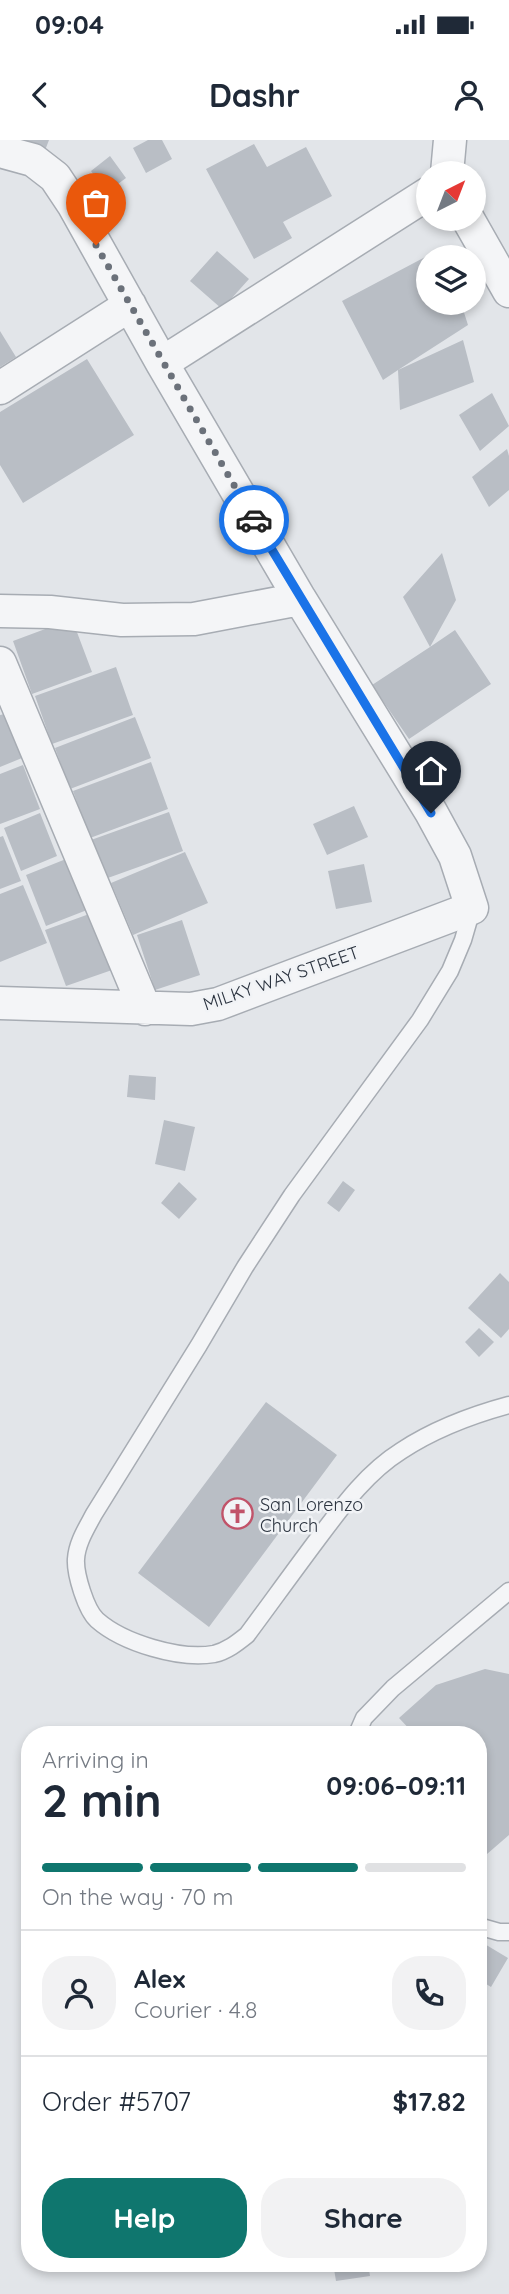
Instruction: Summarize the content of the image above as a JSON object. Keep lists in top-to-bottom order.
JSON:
{
  "streets": {
    "street": ["MILKY WAY STREET"]
  },
  "places": {
    "church": ["San Lorenzo Church"]
  },
  "north": "top right",
  "page": {
    "status": "09:04",
    "header": "Dashr",
    "heading": ["2 min", "Arriving in", "09:06–09:11"],
    "panel": [
      "Alex",
      "Courier · 4.8",
      "Order #5707",
      "$17.82"
    ],
    "bar": "On the way · 70 m",
    "buttons": ["Help", "Share"]
  }
}
